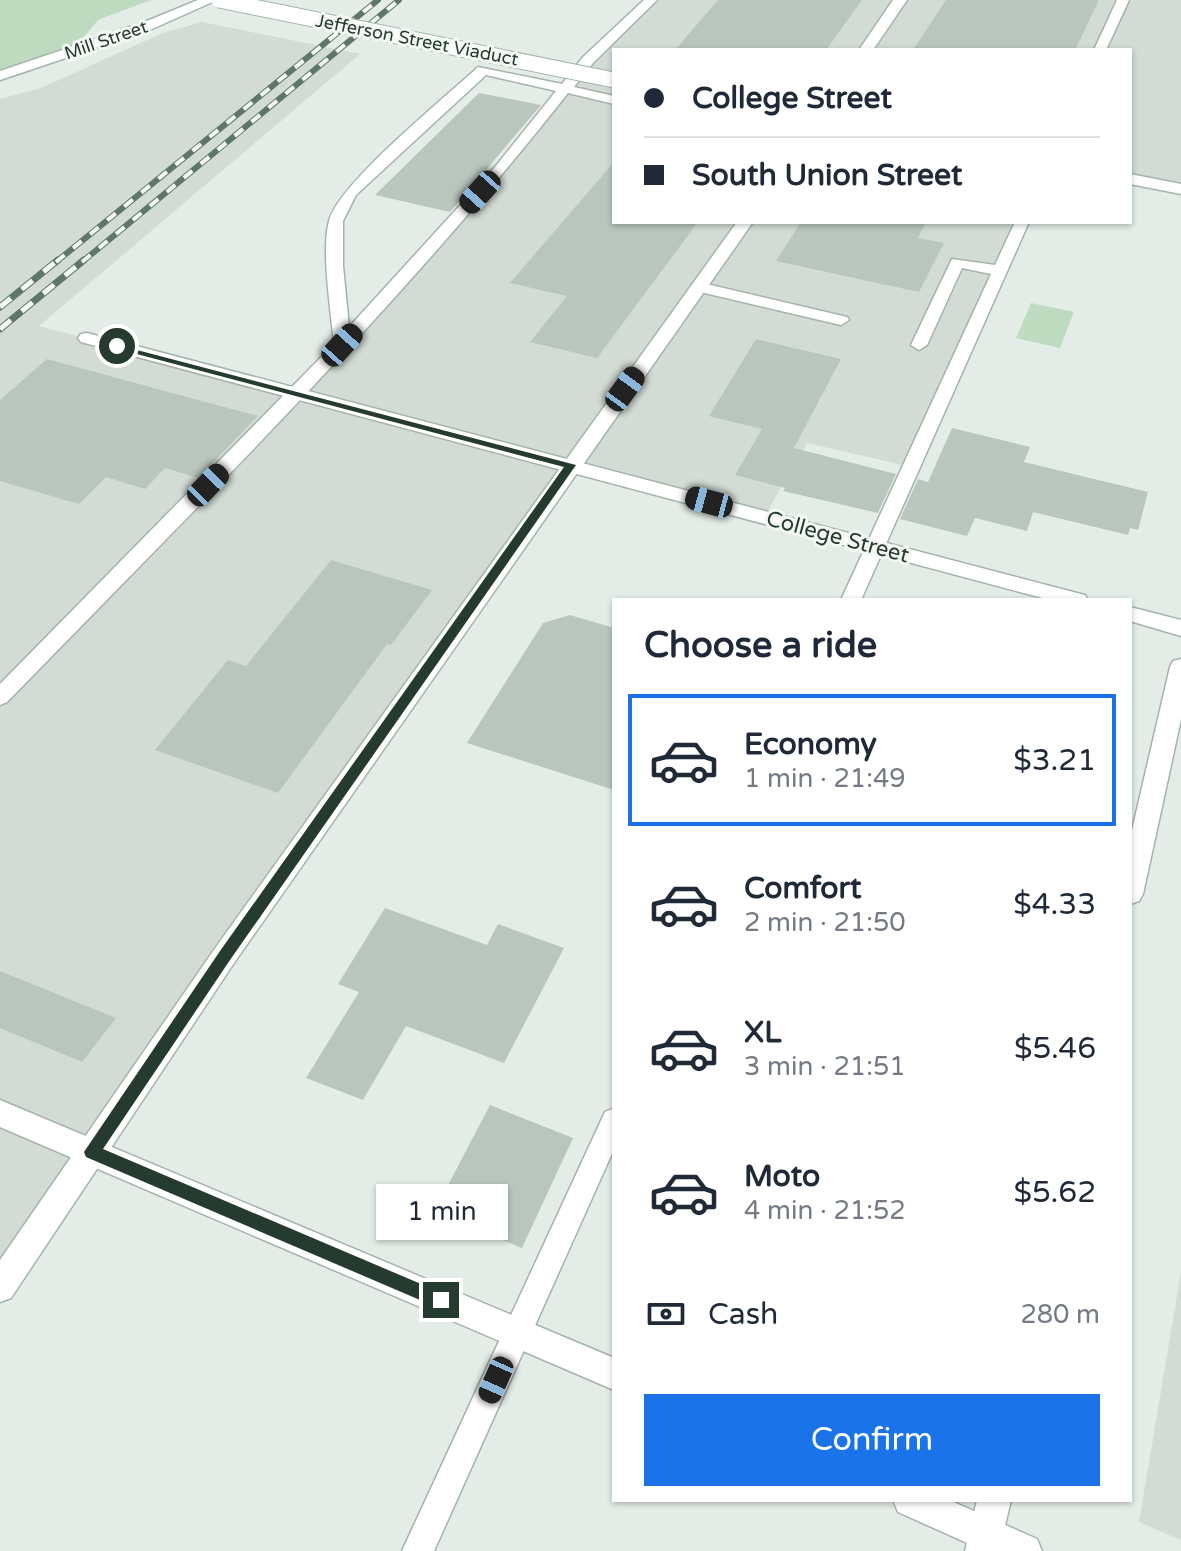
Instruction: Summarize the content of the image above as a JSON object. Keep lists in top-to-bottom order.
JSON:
{
  "streets": {
    "main road": ["Mill Street", "Jefferson Street Viaduct", "College Street"]
  },
  "page": {
    "banner": ["College Street", "South Union Street"],
    "heading": "Choose a ride",
    "list": [
      {
        "name": "Economy",
        "note": "1 min · 21:49",
        "value": "$3.21"
      },
      {
        "name": "Comfort",
        "note": "2 min · 21:50",
        "value": "$4.33"
      },
      {
        "name": "XL",
        "note": "3 min · 21:51",
        "value": "$5.46"
      },
      {
        "name": "Moto",
        "note": "4 min · 21:52",
        "value": "$5.62"
      }
    ],
    "bubble": "1 min",
    "pay": ["Cash", "280 m"],
    "buttons": "Confirm"
  }
}
